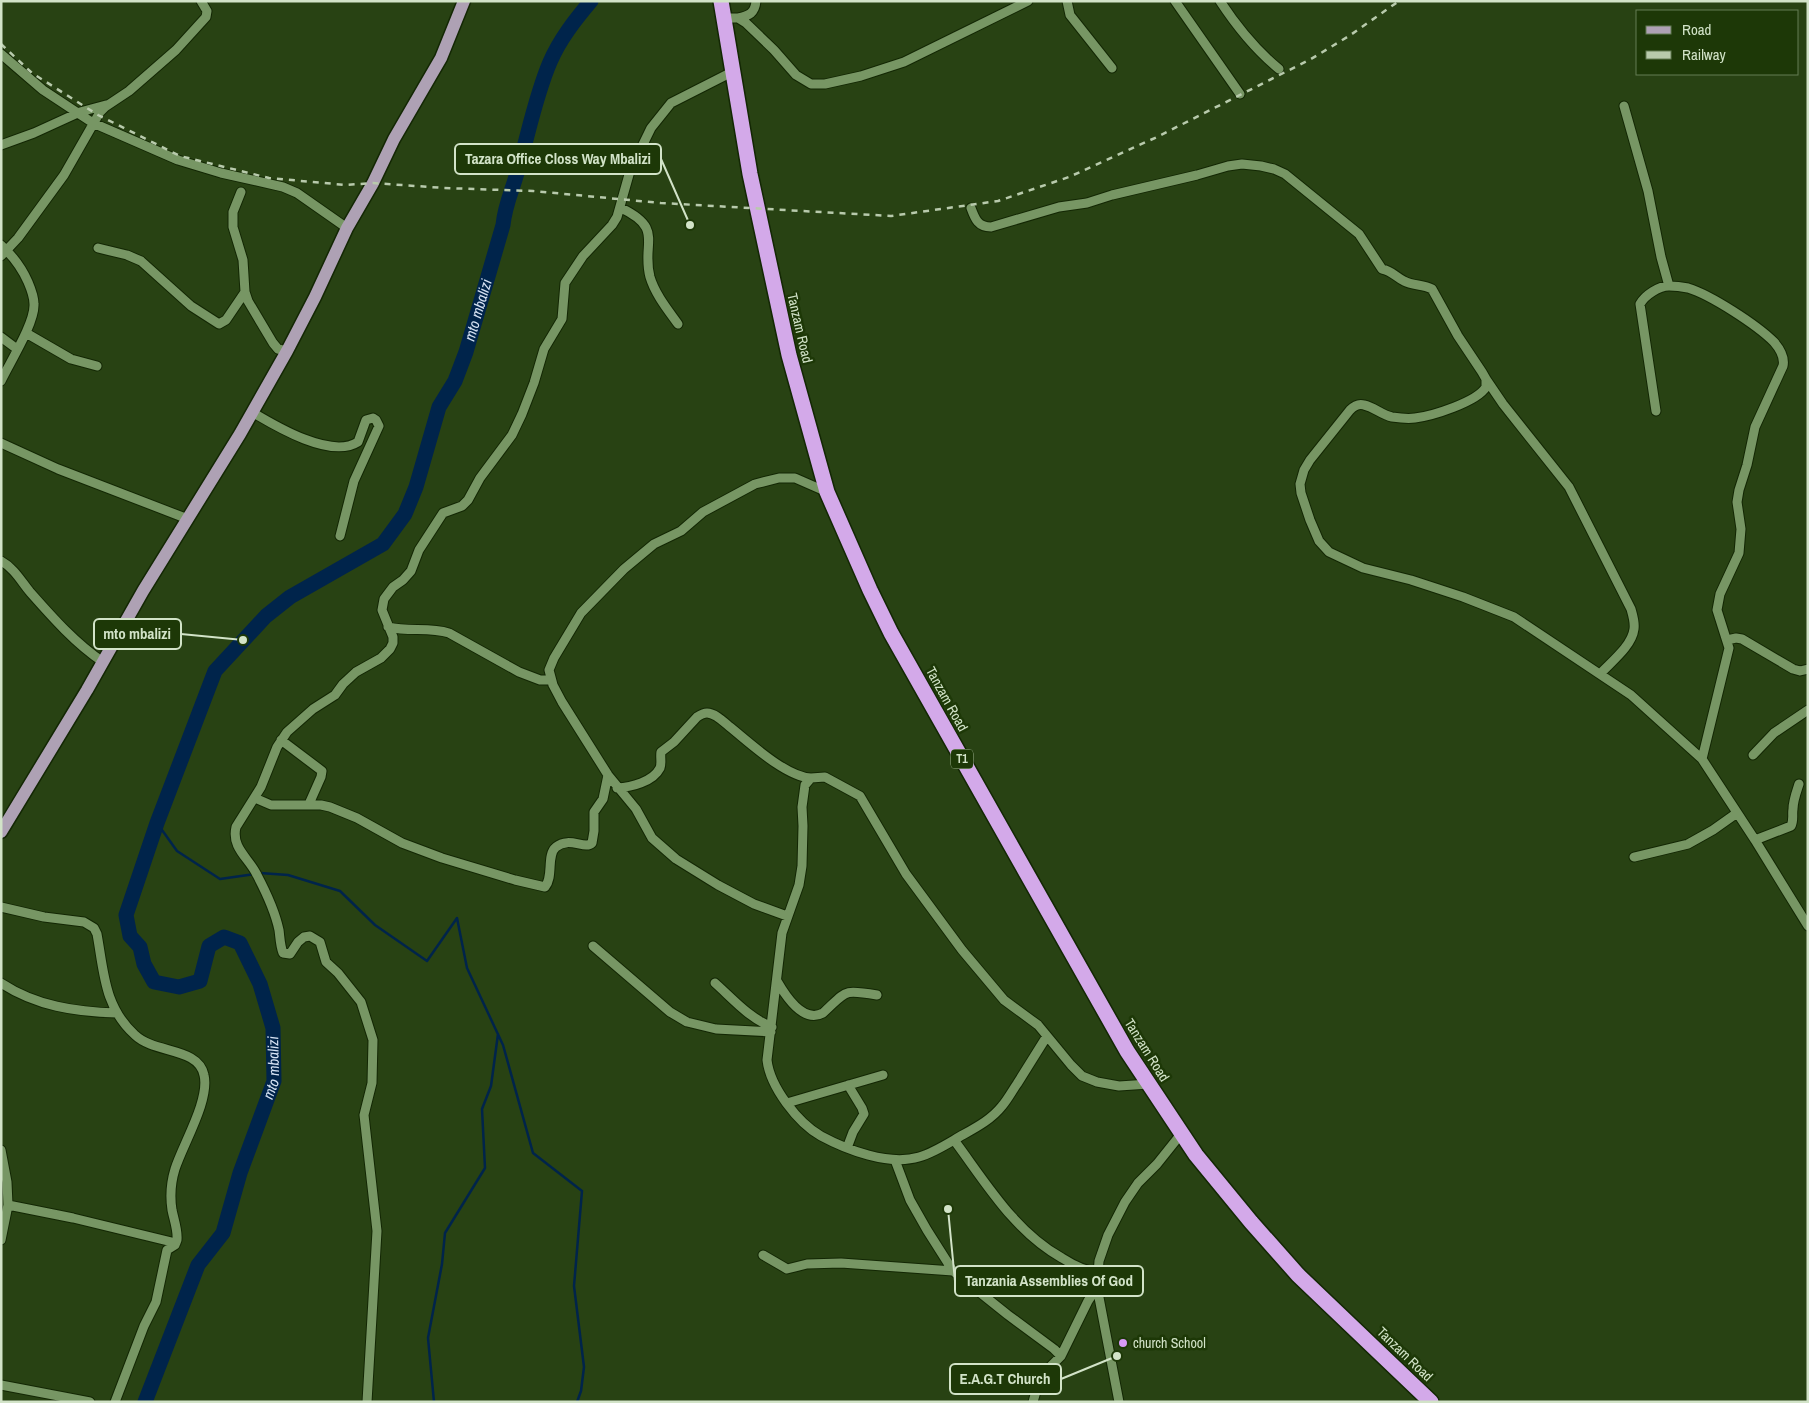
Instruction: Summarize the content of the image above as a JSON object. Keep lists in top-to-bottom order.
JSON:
{
  "streets": {
    "highway": ["Tanzam Road", "T1"]
  },
  "water": ["mto mbalizi"],
  "places": [
    "Tazara Office Closs Way Mbalizi",
    "mto mbalizi",
    "Tanzania Assemblies Of God",
    "church School",
    "E.A.G.T Church"
  ],
  "legend": ["Road", "Railway"]
}
